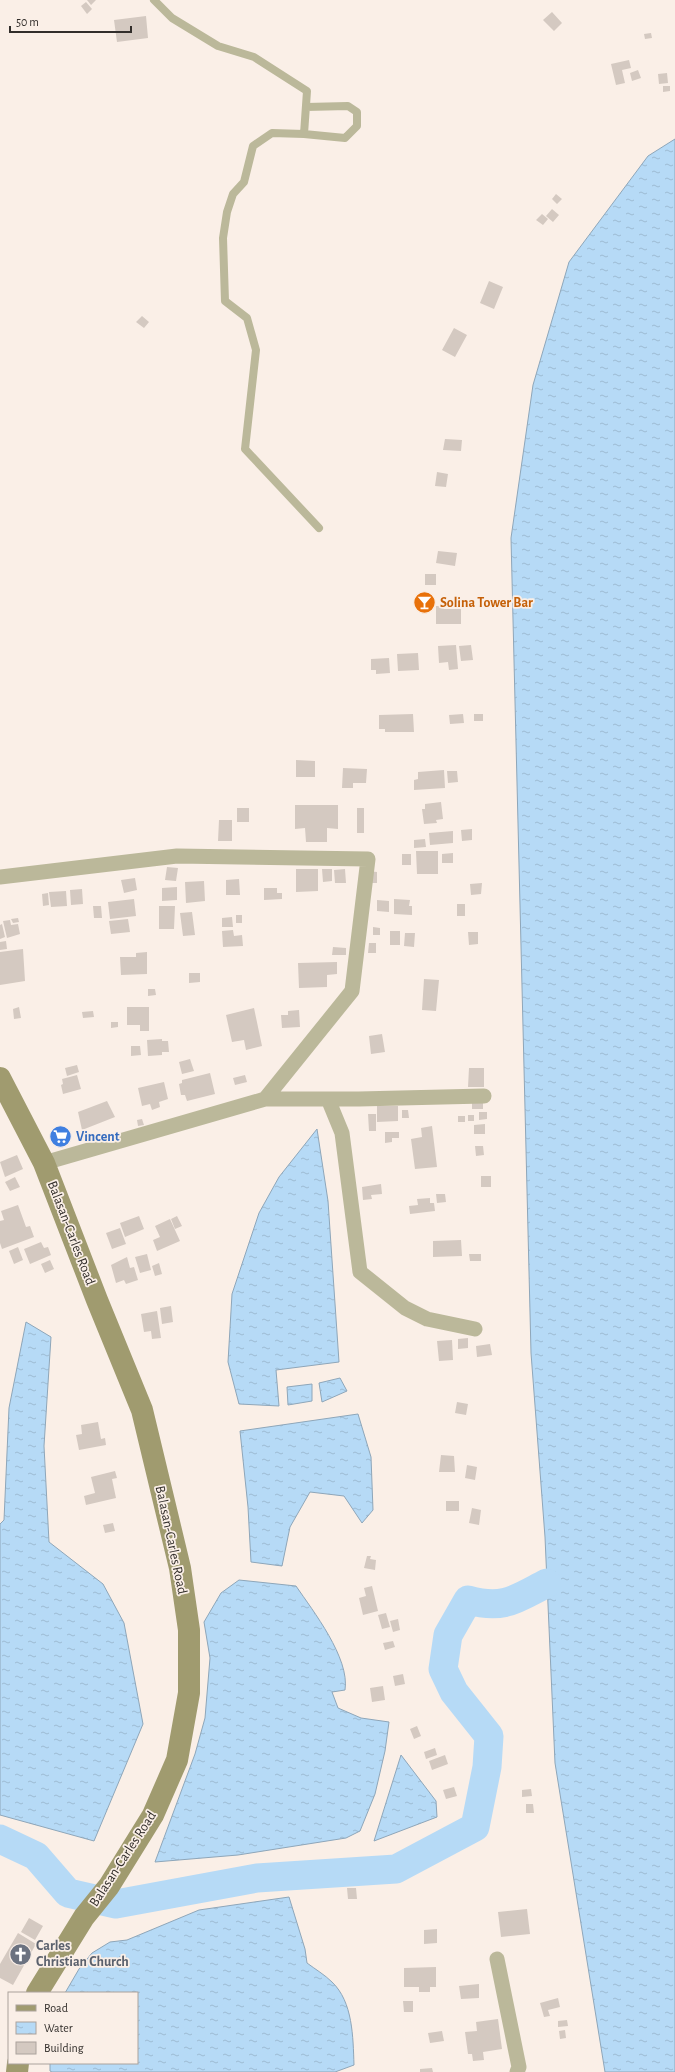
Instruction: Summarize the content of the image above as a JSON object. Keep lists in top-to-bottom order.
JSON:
{
  "streets": {
    "main road": ["Balasan-Carles Road"]
  },
  "places": {
    "bar": ["Solina Tower Bar"],
    "supermarket": ["Vincent"],
    "church": ["Carles Christian Church"]
  },
  "legend": ["Road", "Water", "Building"],
  "scale_bar": "50 m"
}
